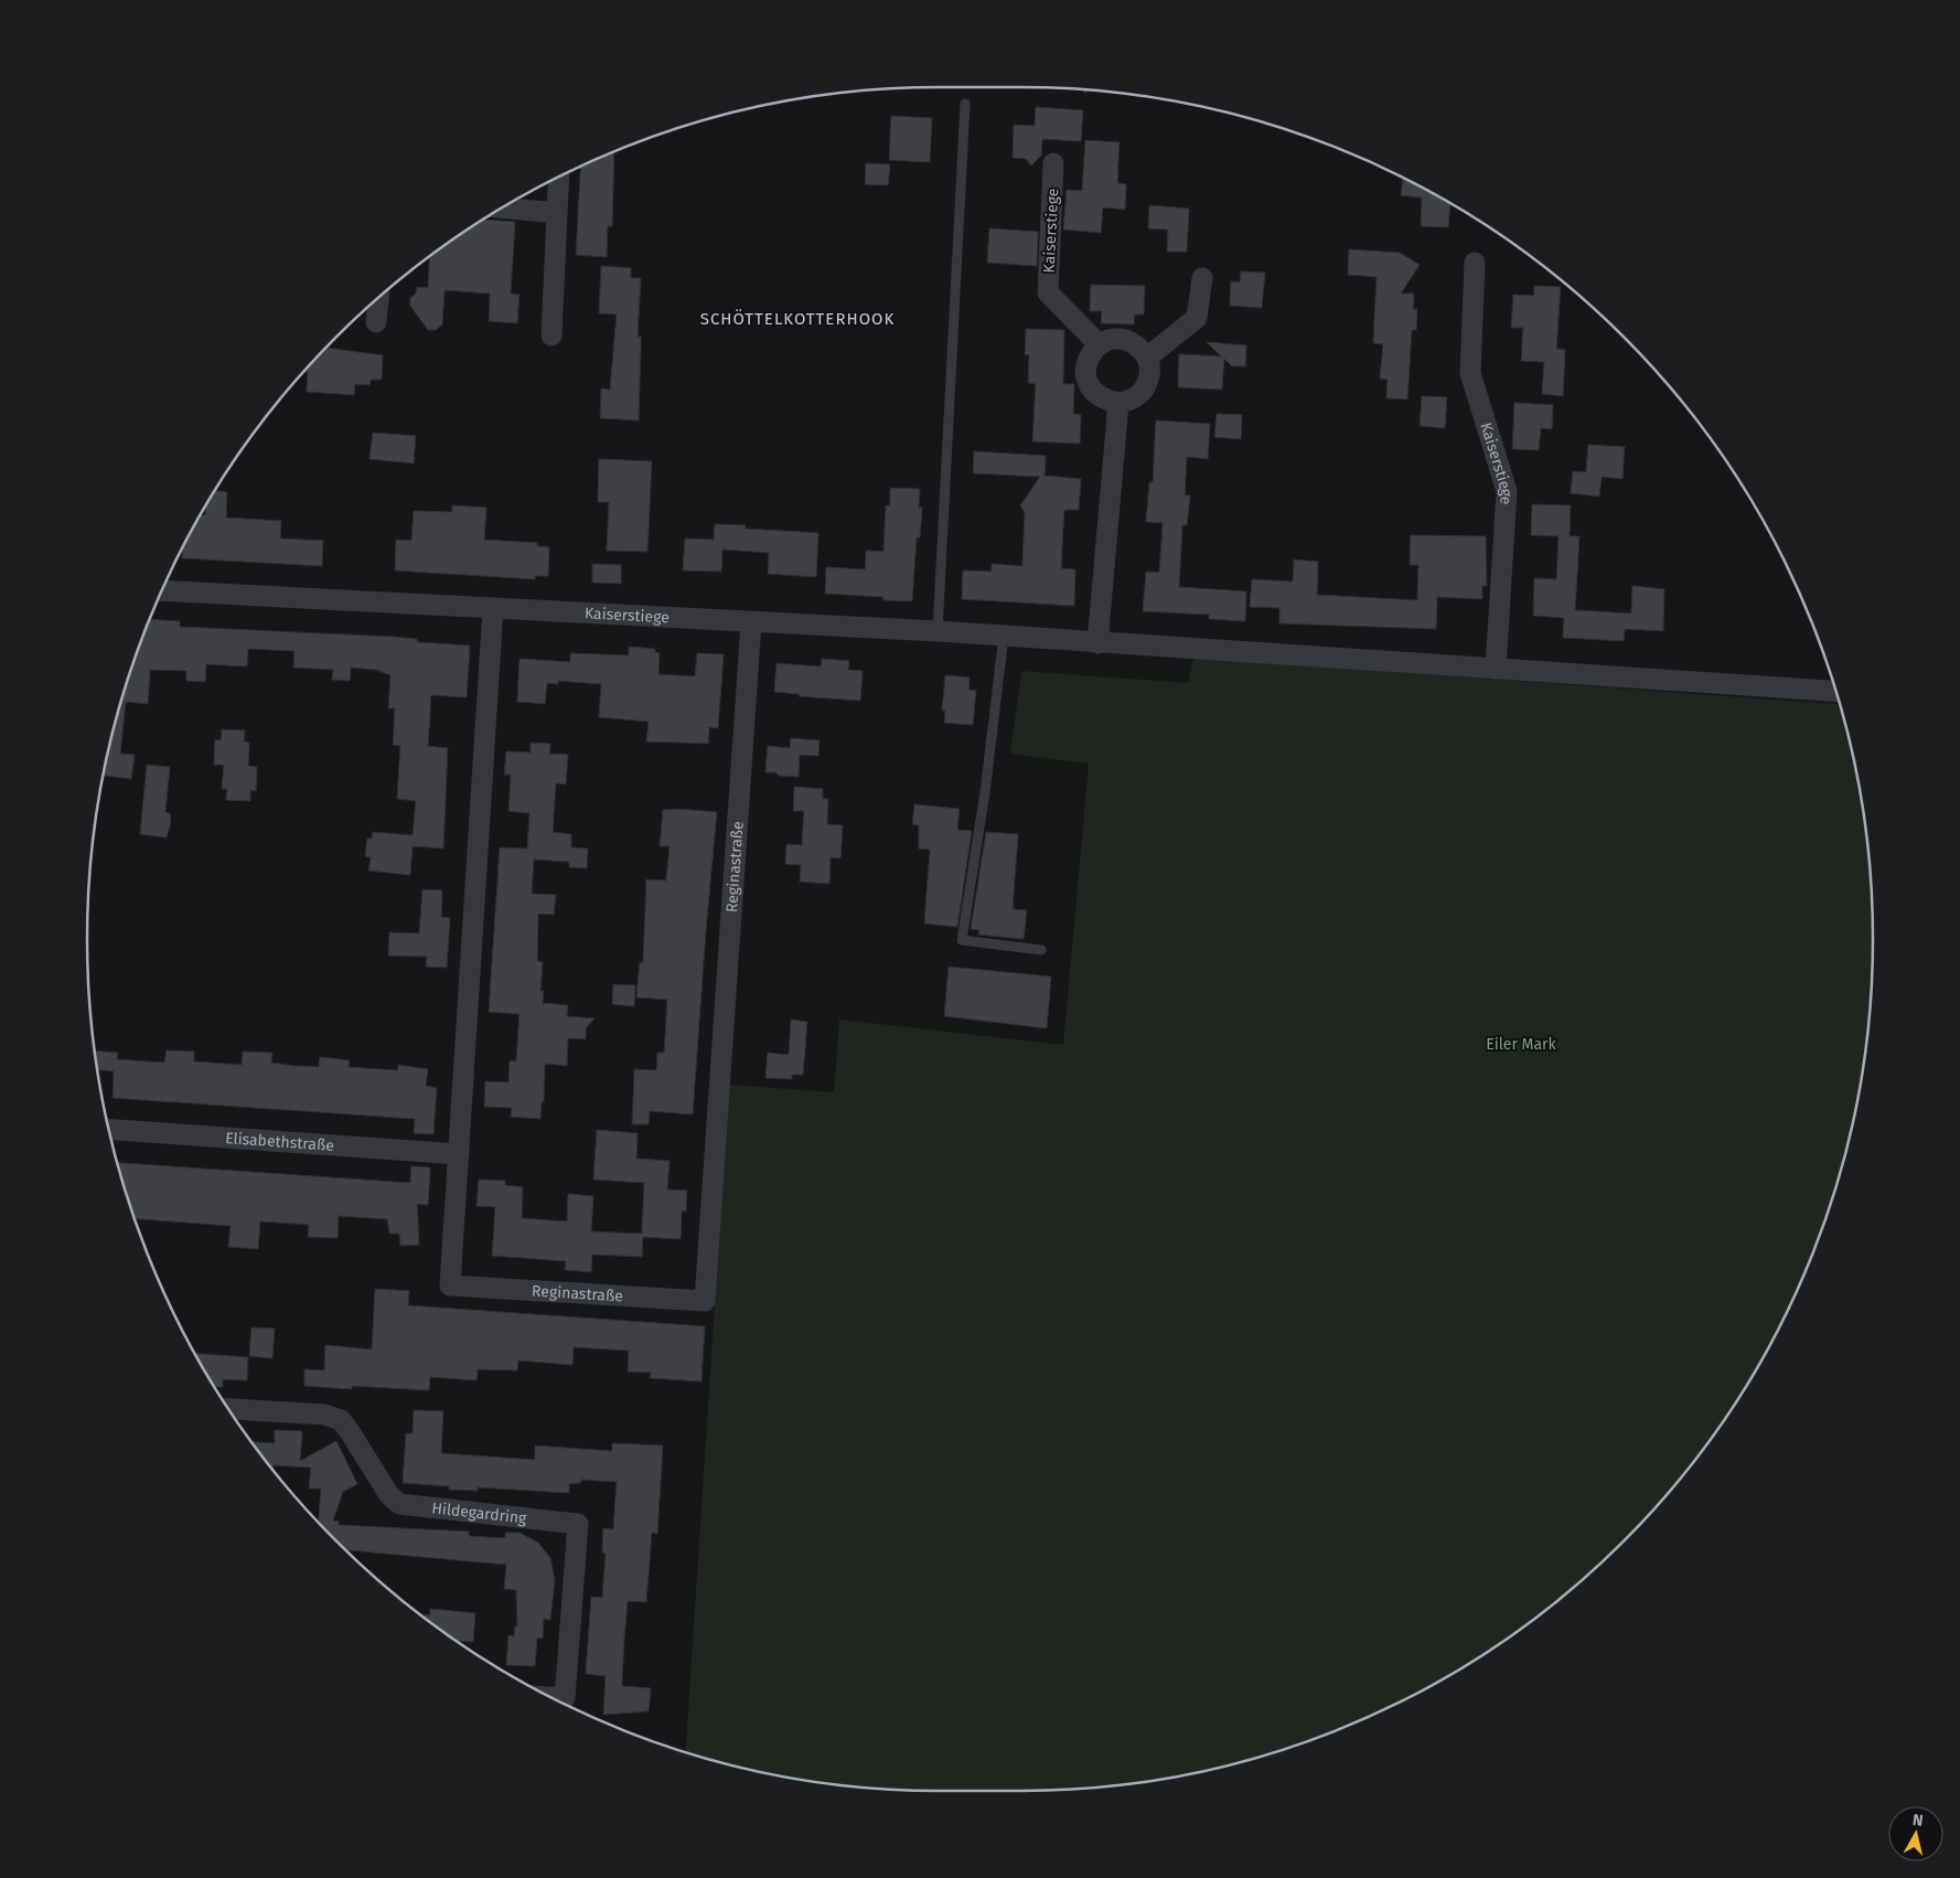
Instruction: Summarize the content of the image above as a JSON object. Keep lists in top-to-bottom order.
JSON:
{
  "streets": {
    "street": [
      "Kaiserstiege",
      "Reginastraße",
      "Elisabethstraße",
      "Hildegardring"
    ]
  },
  "crossings": [
    ["Kaiserstiege", "Reginastraße"],
    ["Reginastraße", "Elisabethstraße"]
  ],
  "districts": ["SCHÖTTELKOTTERHOOK"],
  "parks": ["Eiler Mark"],
  "north": "top"
}
